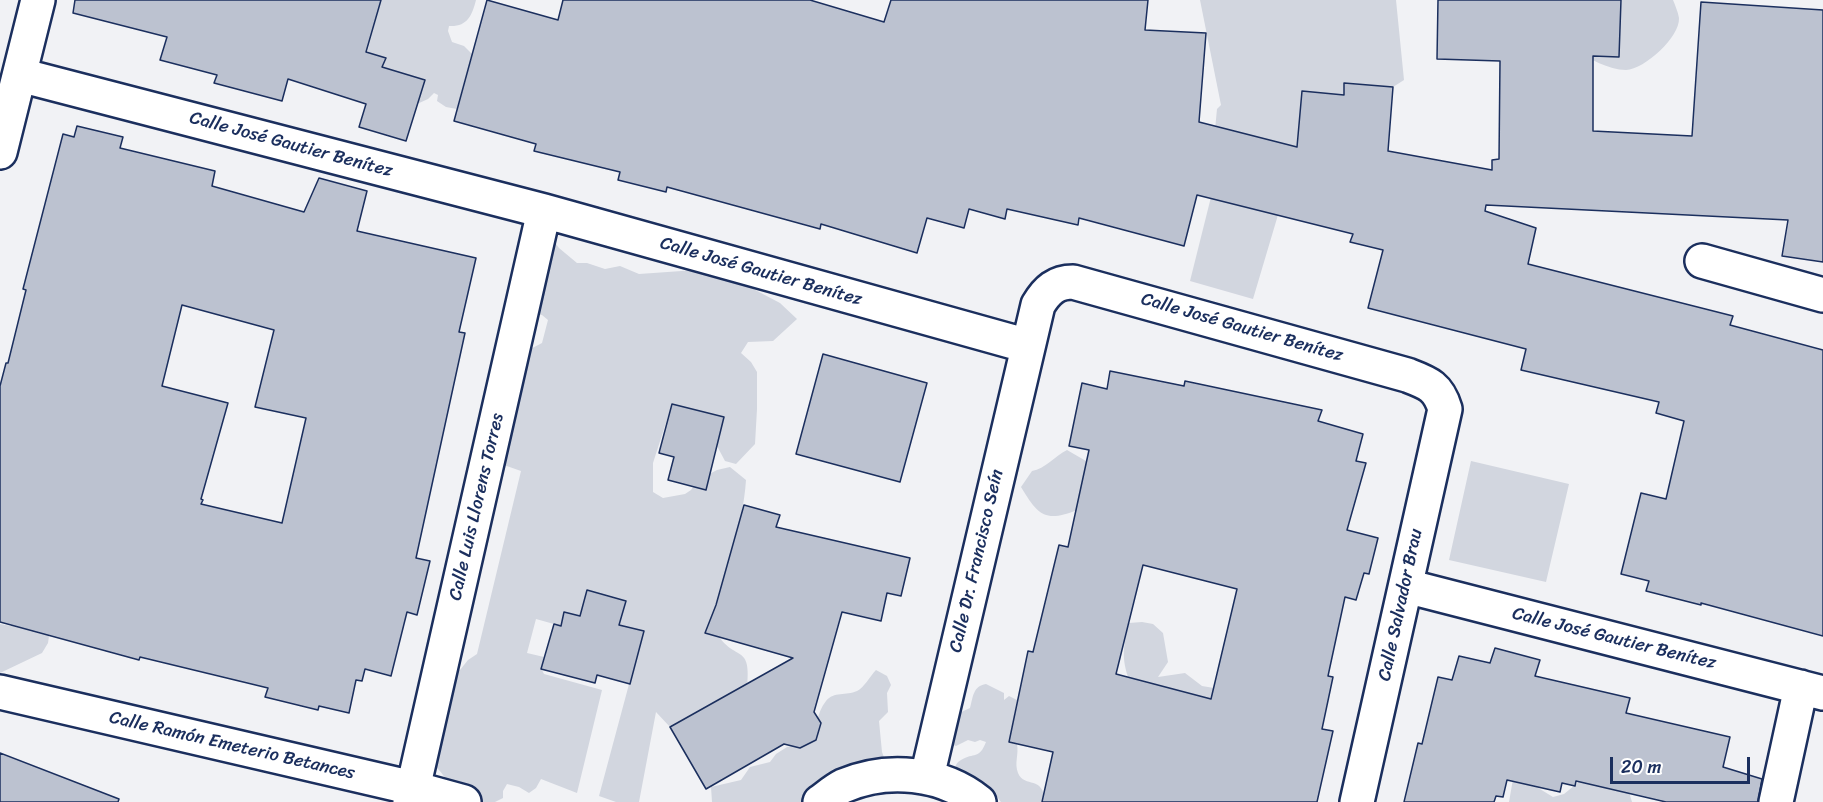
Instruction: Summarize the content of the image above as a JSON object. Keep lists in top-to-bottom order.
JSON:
{
  "streets": {
    "street": [
      "Calle José Gautier Benítez",
      "Calle Luis Llorens Torres",
      "Calle Dr. Francisco Seín",
      "Calle Salvador Brau",
      "Calle Ramón Emeterio Betances"
    ]
  },
  "crossings": [
    ["Calle José Gautier Benítez", "Calle Luis Llorens Torres"],
    ["Calle José Gautier Benítez", "Calle Dr. Francisco Seín"],
    ["Calle José Gautier Benítez", "Calle Salvador Brau"],
    ["Calle Luis Llorens Torres", "Calle Ramón Emeterio Betances"]
  ],
  "scale_bar": "20 m"
}
